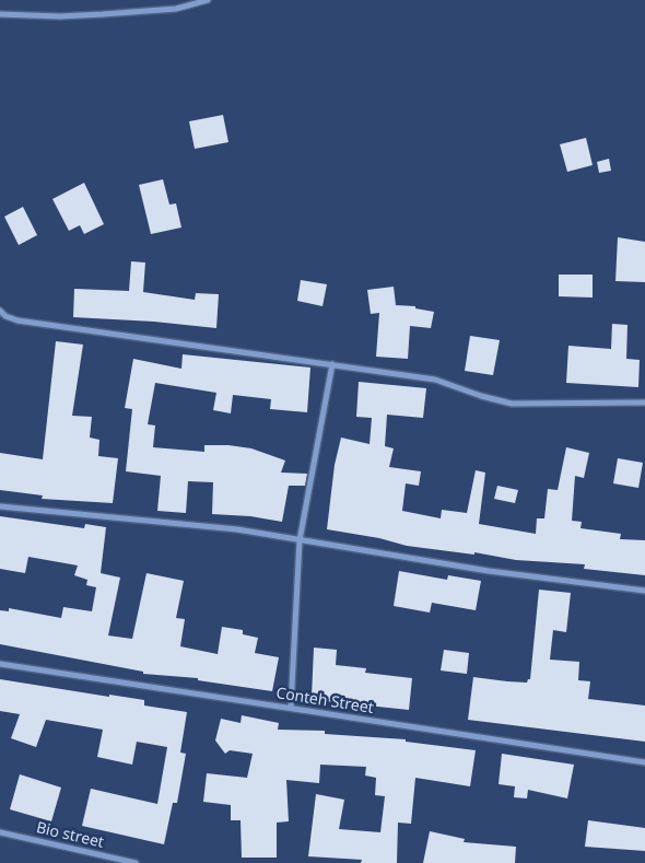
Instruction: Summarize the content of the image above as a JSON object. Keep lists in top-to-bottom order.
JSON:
{
  "streets": {
    "street": ["Conteh Street", "Bio street"]
  }
}
